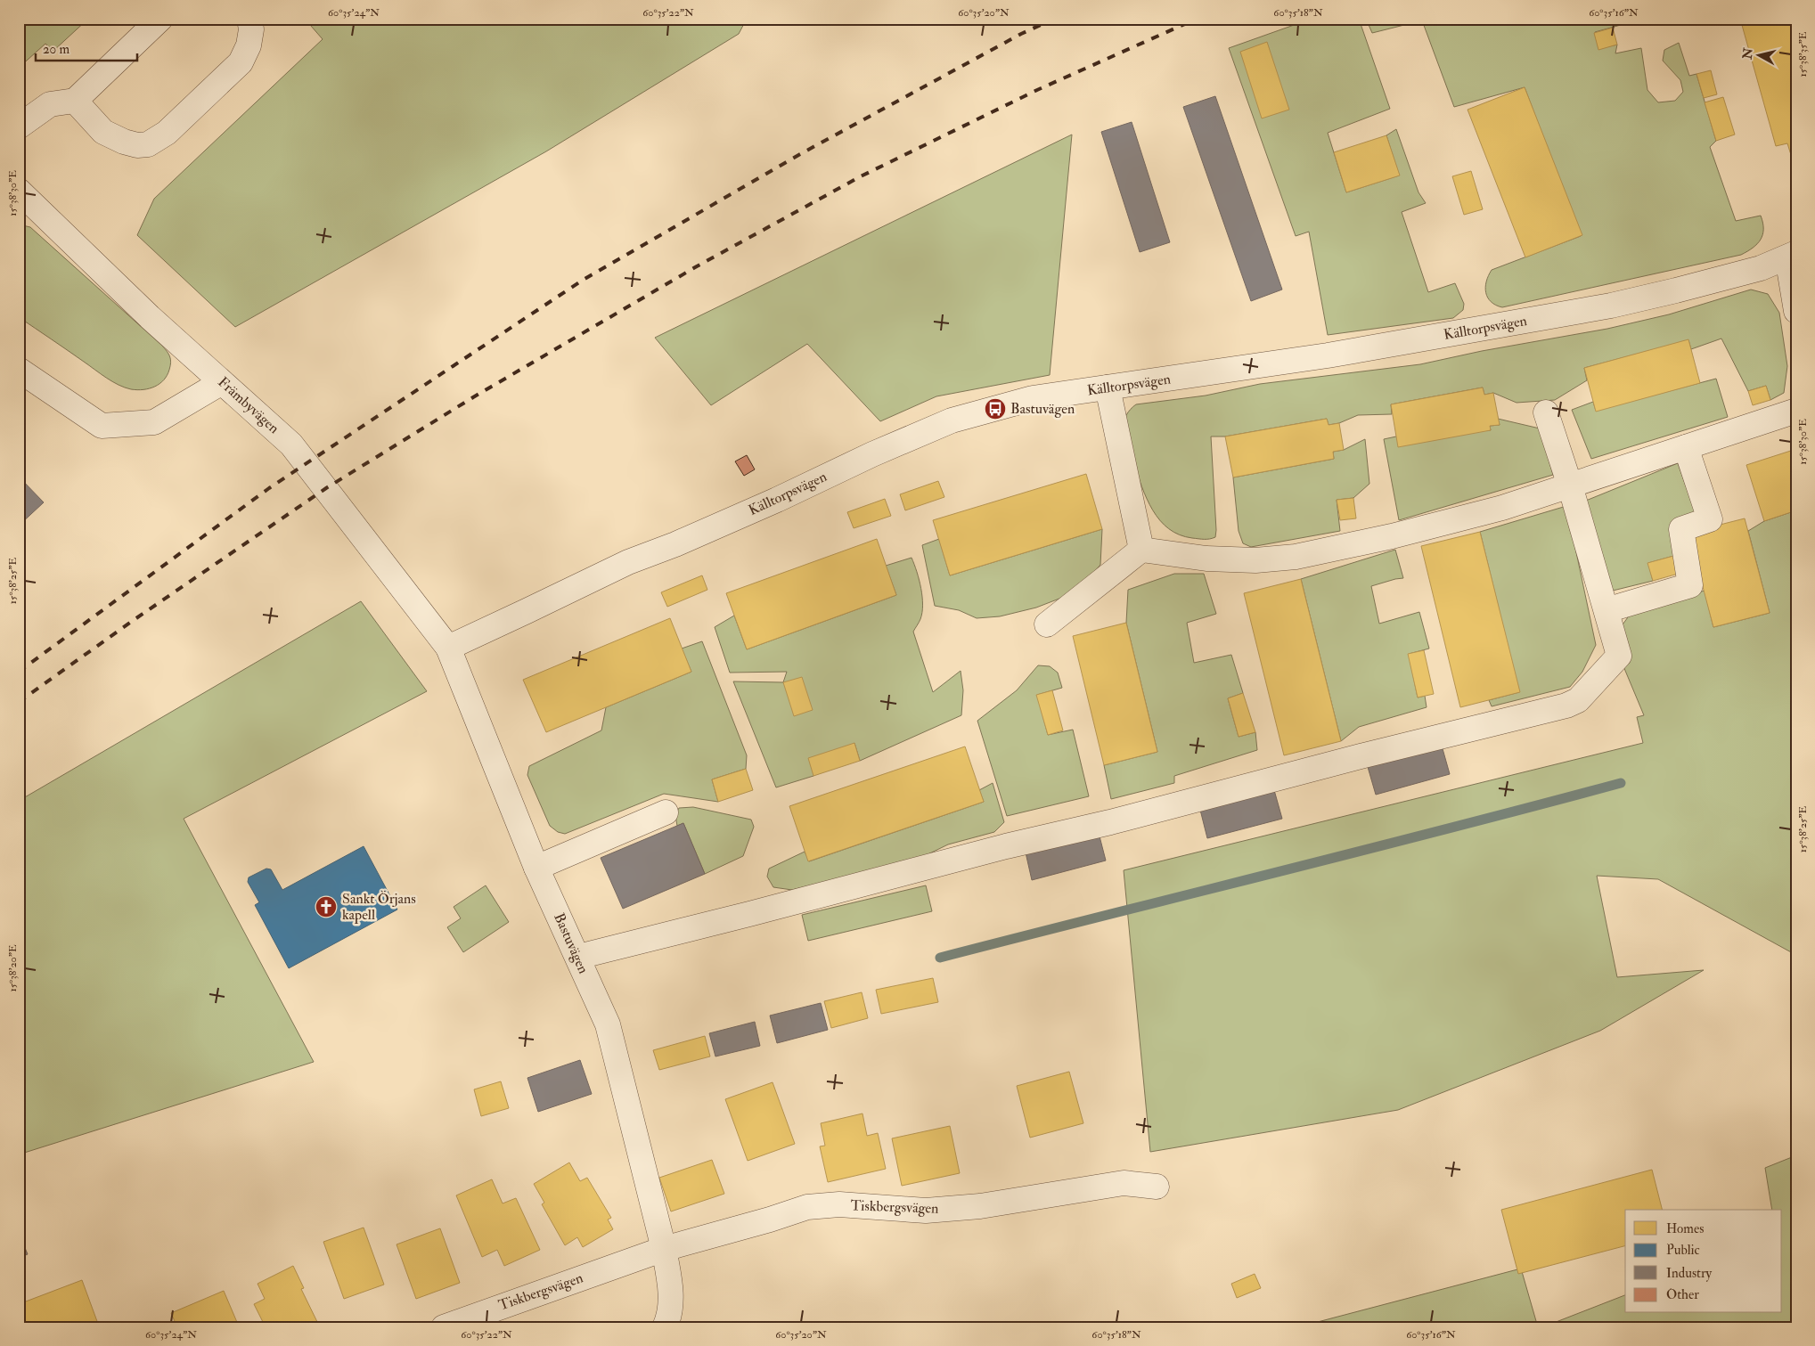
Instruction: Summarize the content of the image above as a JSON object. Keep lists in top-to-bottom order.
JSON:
{
  "streets": {
    "street": [
      "Källtorpsvägen",
      "Främbyvägen",
      "Bastuvägen",
      "Tiskbergsvägen"
    ]
  },
  "crossings": [
    ["Källtorpsvägen", "Främbyvägen"],
    ["Källtorpsvägen", "Bastuvägen"],
    ["Främbyvägen", "Bastuvägen"],
    ["Bastuvägen", "Tiskbergsvägen"]
  ],
  "places": {
    "bus stop": ["Bastuvägen"],
    "church": ["Sankt Örjans kapell"]
  },
  "legend": [
    "Homes",
    "Public",
    "Industry",
    "Other"
  ],
  "scale_bar": "20 m",
  "north": "left",
  "coordinates": [
    "60°35'24\"N",
    "60°35'22\"N",
    "60°35'20\"N",
    "60°35'18\"N",
    "60°35'16\"N",
    "15°38'35\"E",
    "15°38'30\"E",
    "15°38'25\"E",
    "15°38'20\"E"
  ]
}
